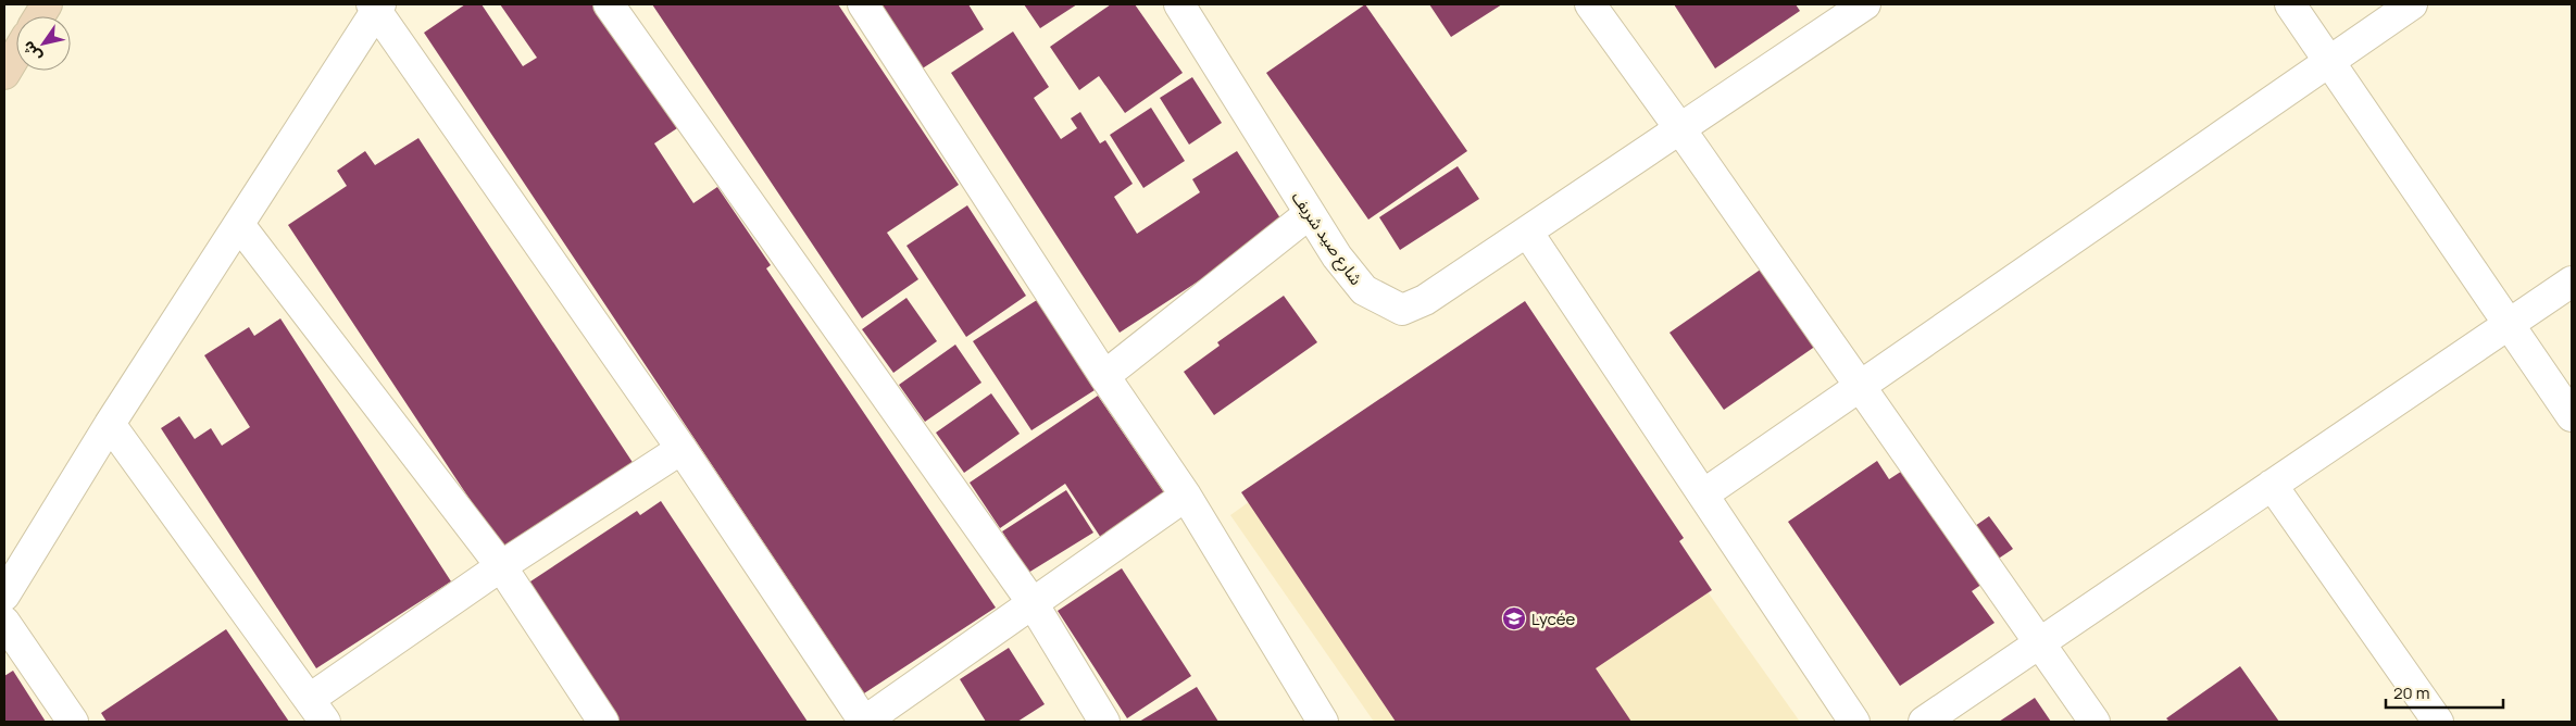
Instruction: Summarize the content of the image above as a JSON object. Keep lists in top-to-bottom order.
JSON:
{
  "streets": {
    "street": ["شارع صيد شريف"]
  },
  "places": {
    "school or university": ["Lycée"]
  },
  "scale_bar": "20 m",
  "north": "bottom left"
}
